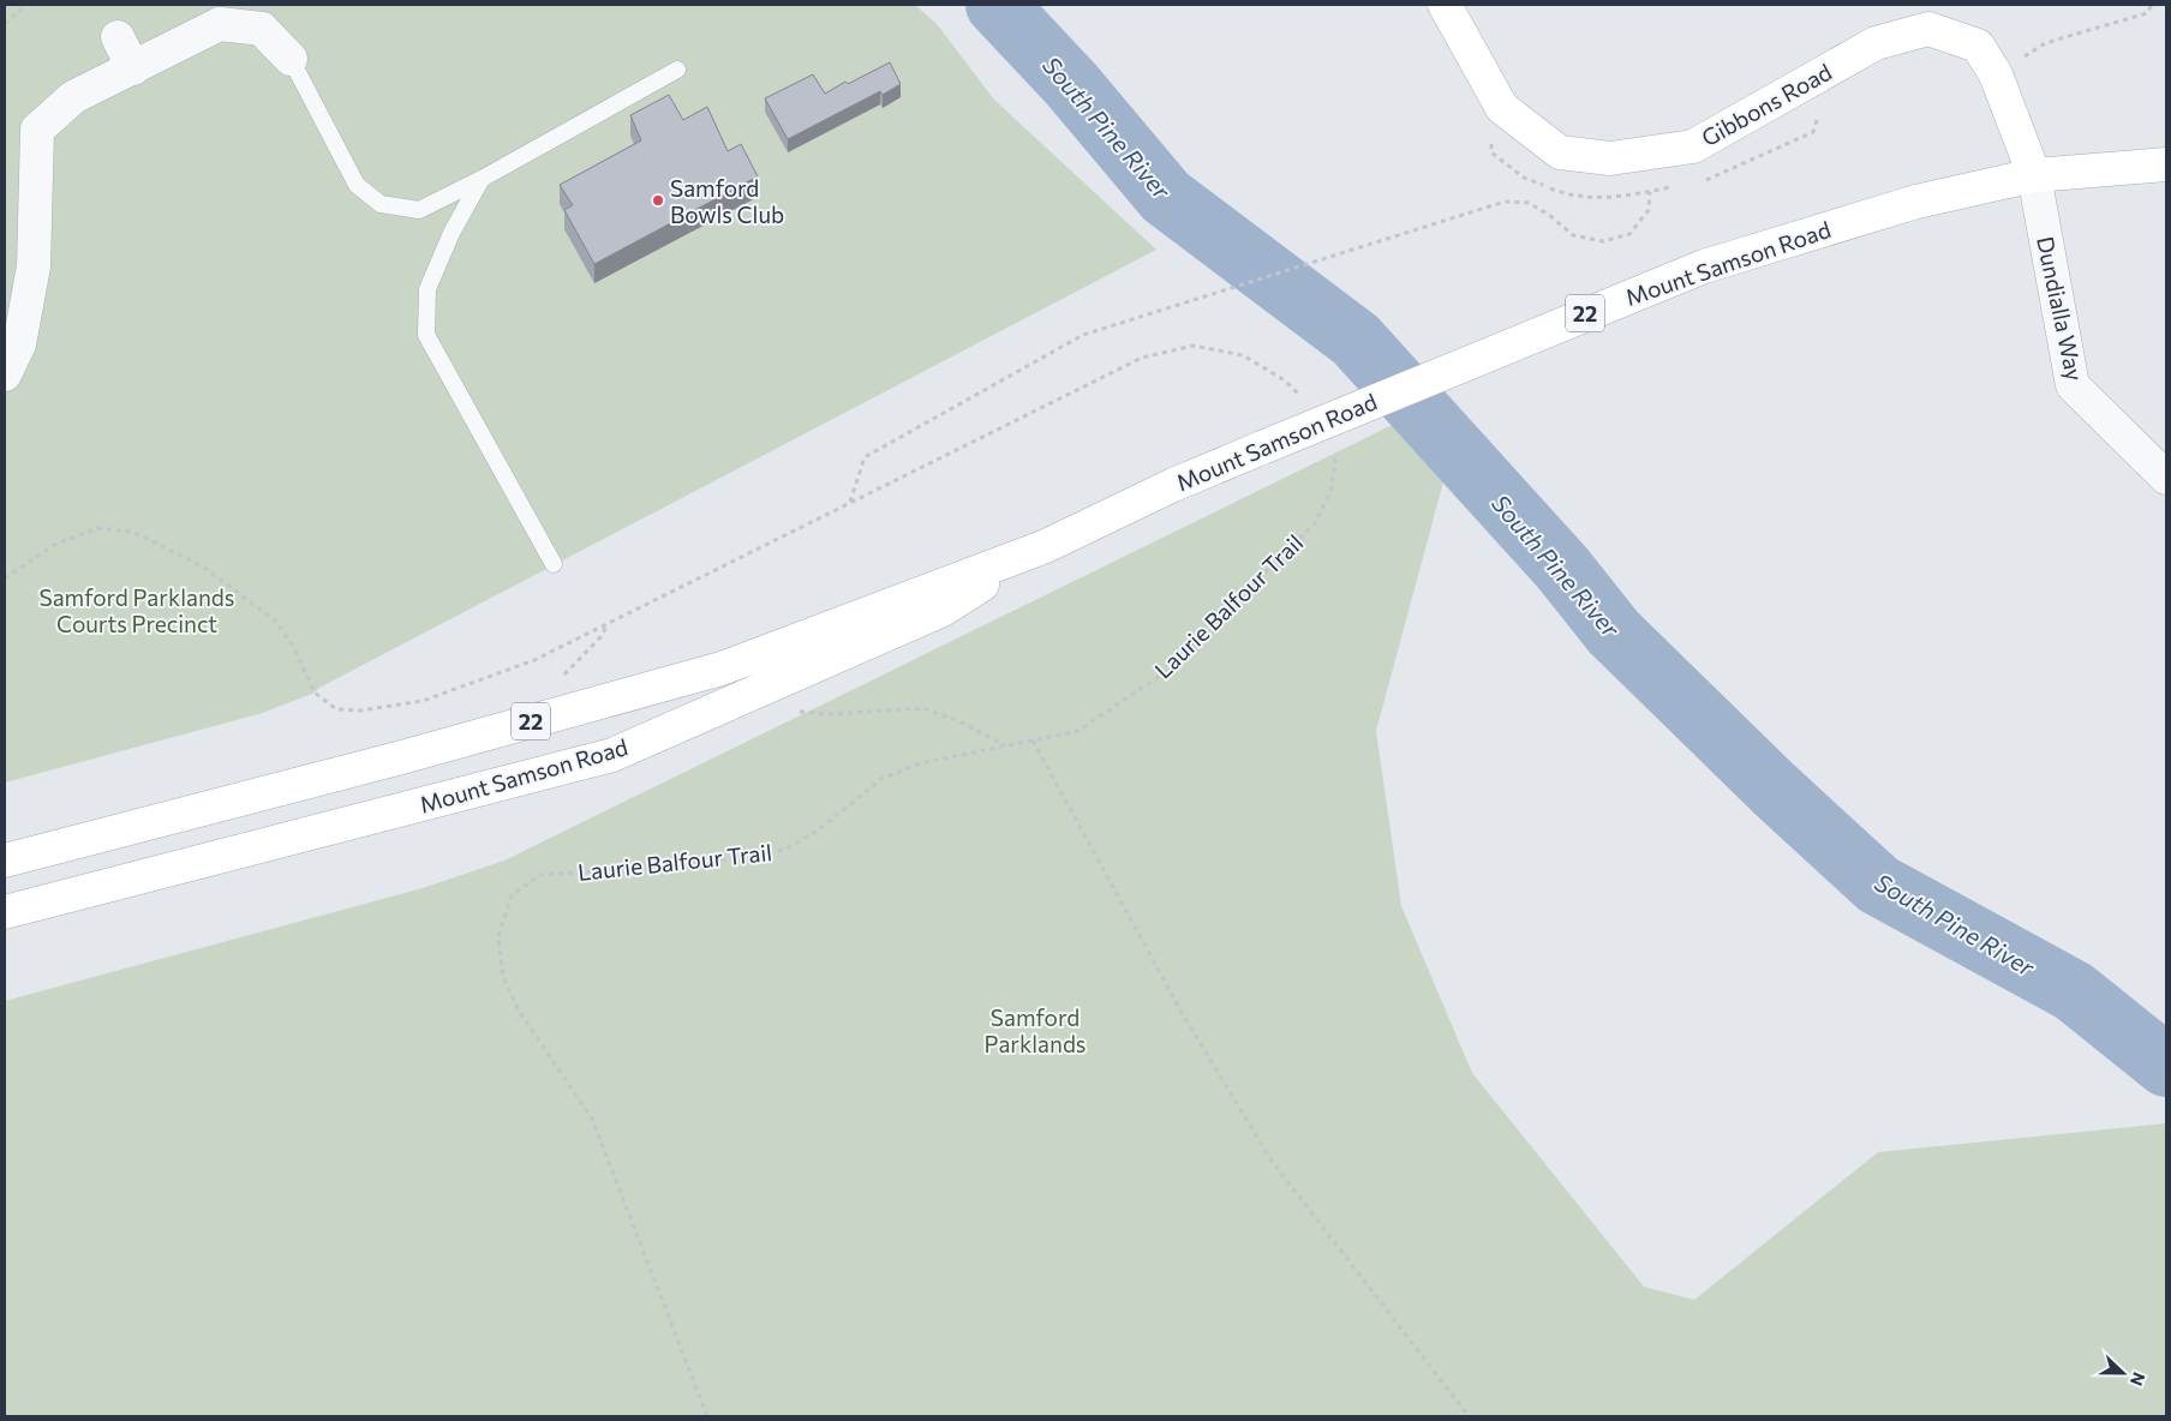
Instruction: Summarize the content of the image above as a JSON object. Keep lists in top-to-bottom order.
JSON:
{
  "streets": {
    "main road": ["Gibbons Road", "Mount Samson Road", "22"],
    "street": ["Dundialla Way"],
    "path": ["Laurie Balfour Trail"]
  },
  "crossings": [
    ["Gibbons Road", "Mount Samson Road"],
    ["Gibbons Road", "Dundialla Way"],
    ["Mount Samson Road", "Dundialla Way"]
  ],
  "water": ["South Pine River"],
  "parks": ["Samford Parklands Courts Precinct", "Samford Parklands"],
  "places": ["Samford Bowls Club"],
  "north": "right"
}
